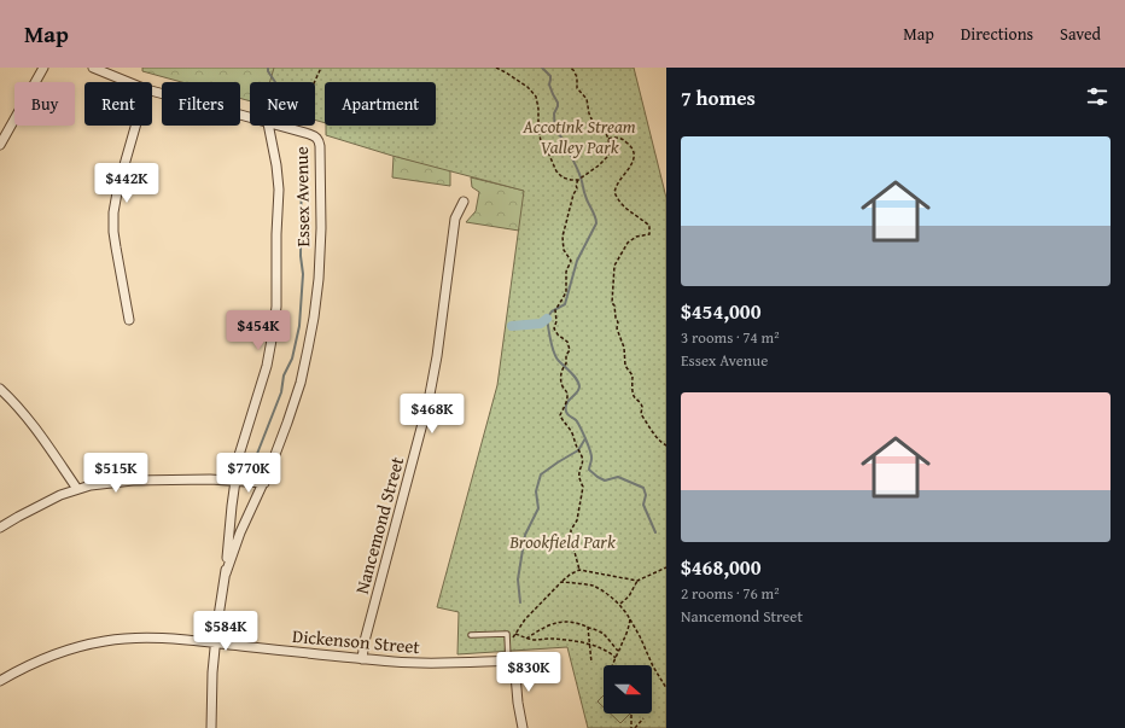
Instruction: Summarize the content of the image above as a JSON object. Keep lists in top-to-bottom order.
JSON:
{
  "streets": {
    "street": ["Essex Avenue", "Nancemond Street", "Dickenson Street"]
  },
  "crossings": [
    ["Essex Avenue", "Dickenson Street"],
    ["Nancemond Street", "Dickenson Street"]
  ],
  "parks": ["Accotink Stream Valley Park", "Brookfield Park"],
  "north": "right",
  "page": {
    "header": "Map",
    "nav": ["Map", "Directions", "Saved"],
    "heading": "7 homes",
    "chip": [
      "Buy",
      "Rent",
      "Filters",
      "New",
      "Apartment"
    ],
    "list": [
      {
        "name": "$454,000",
        "note": "3 rooms · 74 m² · Essex Avenue"
      },
      {
        "name": "$468,000",
        "note": "2 rooms · 76 m² · Nancemond Street"
      }
    ],
    "price": [
      "$442K",
      "$454K",
      "$468K",
      "$515K",
      "$770K",
      "$584K",
      "$830K"
    ]
  }
}
